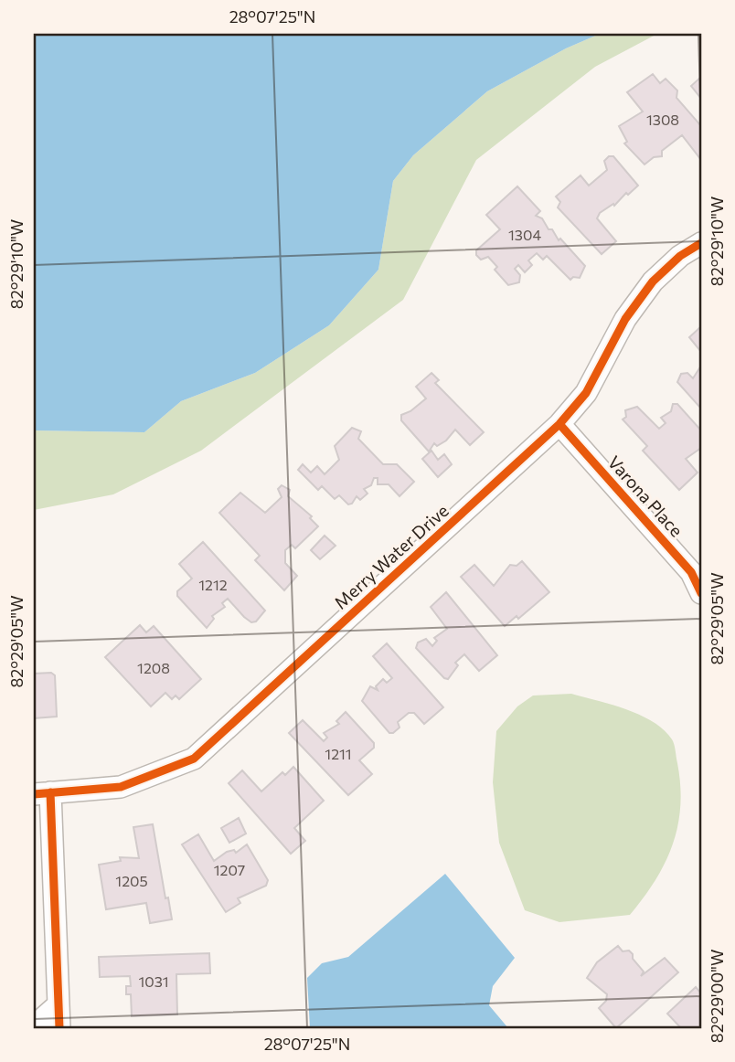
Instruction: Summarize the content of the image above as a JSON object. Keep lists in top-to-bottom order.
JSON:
{
  "streets": {
    "street": ["Varona Place", "Merry Water Drive"]
  },
  "crossings": [
    ["Varona Place", "Merry Water Drive"]
  ],
  "house_numbers": [
    "1308",
    "1304",
    "1212",
    "1208",
    "1211",
    "1207",
    "1205",
    "1031"
  ],
  "coordinates": [
    "28°07'25\"N",
    "82°29'10\"W",
    "82°29'05\"W",
    "82°29'00\"W"
  ]
}
